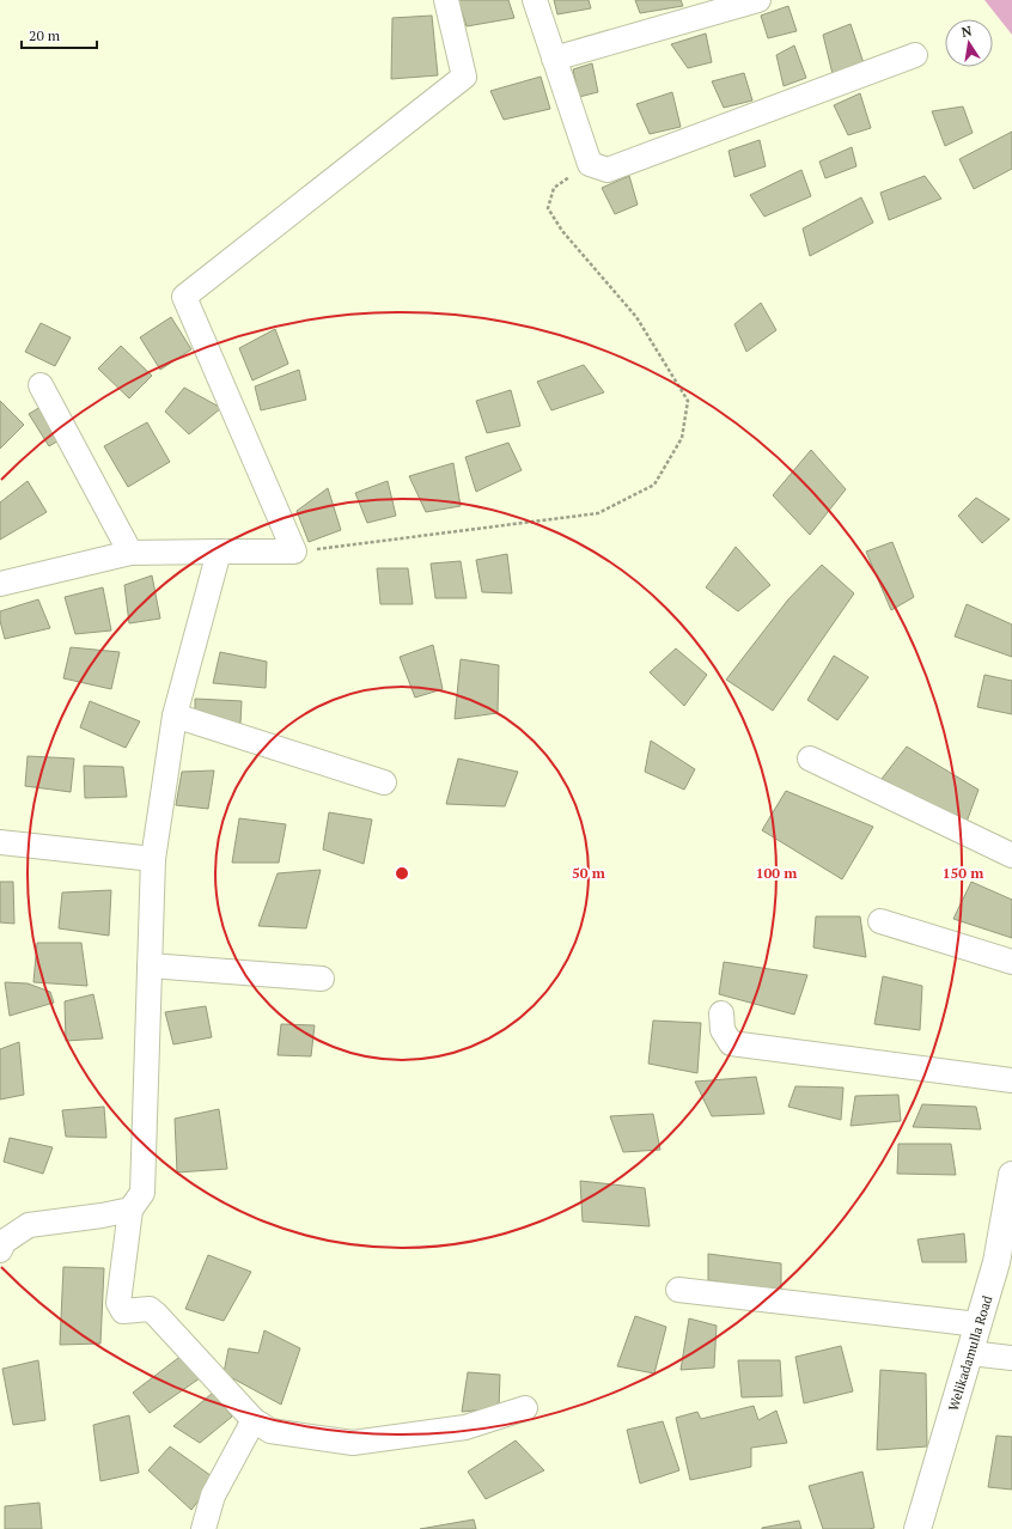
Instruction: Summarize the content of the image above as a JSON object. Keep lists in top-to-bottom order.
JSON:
{
  "streets": {
    "street": ["Welikadamulla Road"]
  },
  "scale_bar": "20 m",
  "north": "top",
  "rings": ["50 m", "100 m", "150 m"]
}
